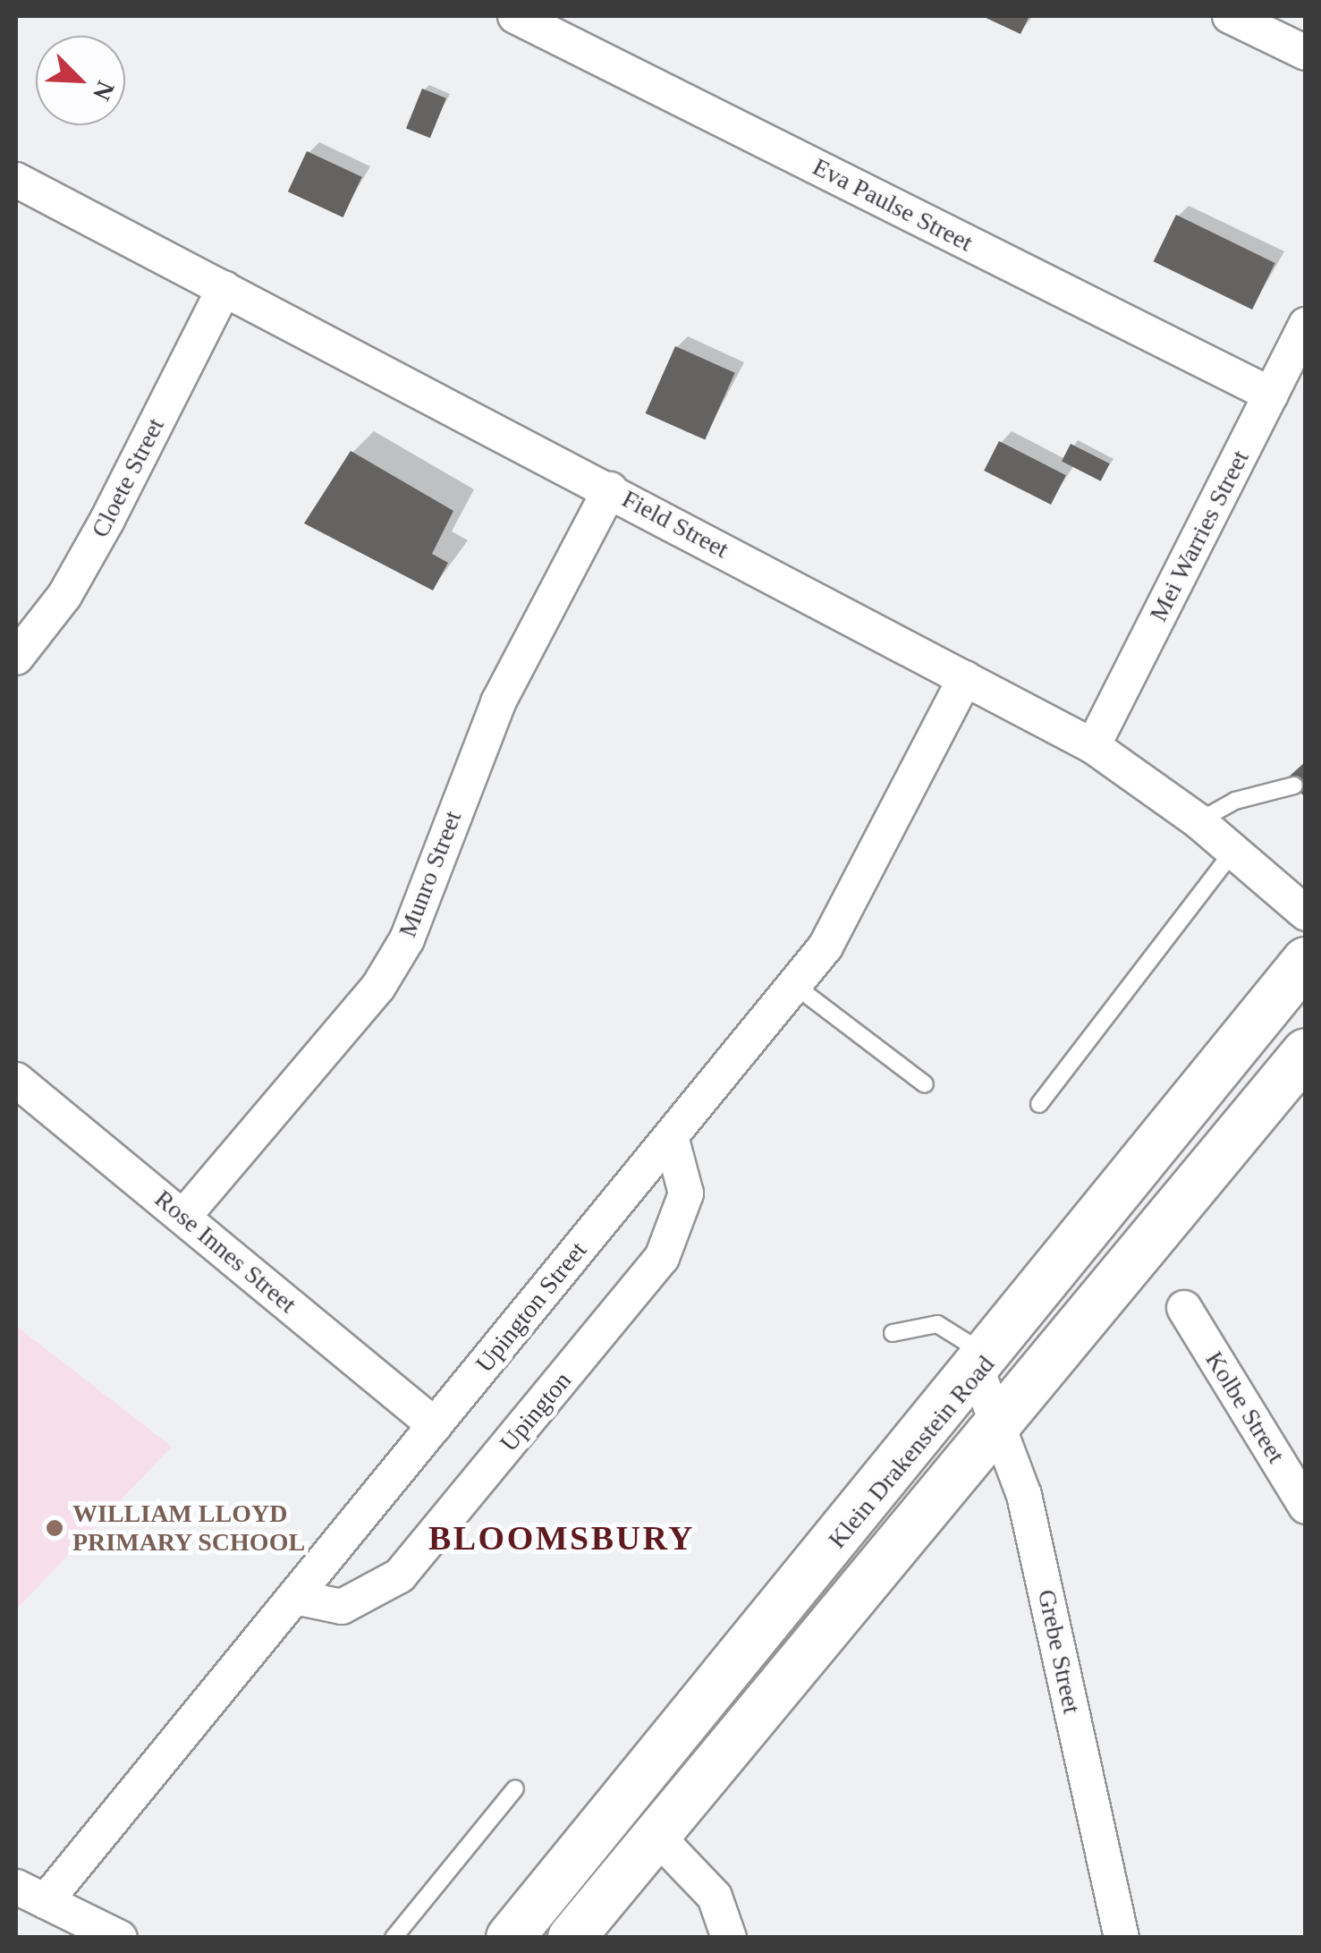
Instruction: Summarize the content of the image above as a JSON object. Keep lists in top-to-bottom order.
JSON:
{
  "streets": {
    "main road": ["Klein Drakenstein Road"],
    "street": [
      "Eva Paulse Street",
      "Cloete Street",
      "Field Street",
      "Mei Warries Street",
      "Munro Street",
      "Rose Innes Street",
      "Upington Street",
      "Kolbe Street",
      "Upington",
      "Grebe Street"
    ]
  },
  "crossings": [
    ["Eva Paulse Street", "Mei Warries Street"],
    ["Cloete Street", "Field Street"],
    ["Field Street", "Mei Warries Street"],
    ["Field Street", "Munro Street"],
    ["Field Street", "Upington Street"],
    ["Munro Street", "Rose Innes Street"],
    ["Rose Innes Street", "Upington Street"],
    ["Upington Street", "Upington"],
    ["Klein Drakenstein Road", "Grebe Street"]
  ],
  "districts": ["BLOOMSBURY"],
  "places": ["WILLIAM LLOYD PRIMARY SCHOOL"],
  "north": "bottom right"
}
